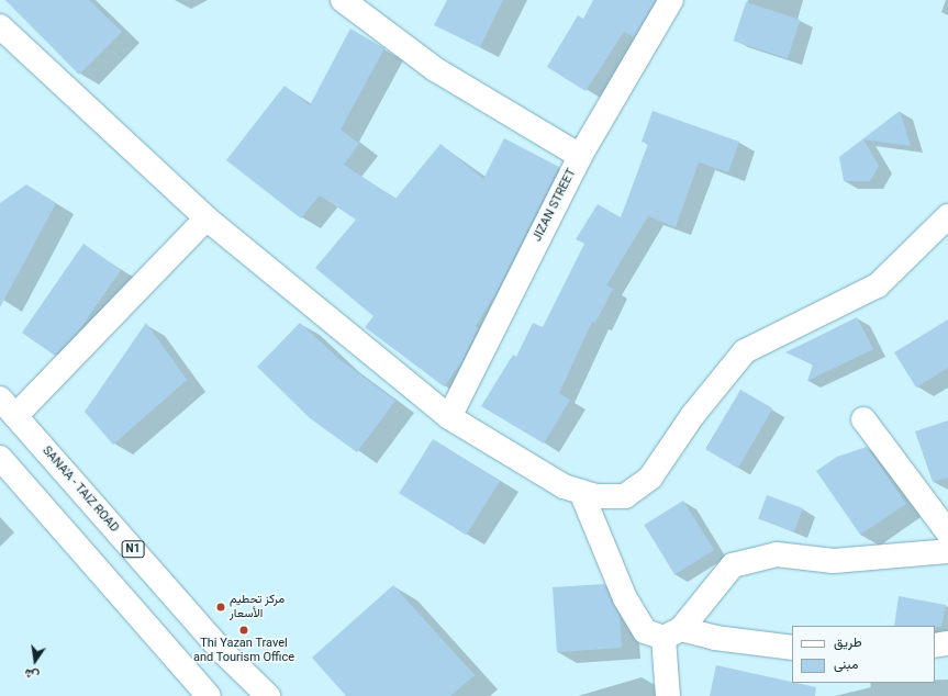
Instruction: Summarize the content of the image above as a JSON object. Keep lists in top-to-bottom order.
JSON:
{
  "streets": {
    "main road": ["JIZAN STREET", "SANA'A - TAIZ ROAD", "N1"]
  },
  "places": ["مركز تحطيم الأسعار", "Thi Yazan Travel and Tourism Office"],
  "legend": ["طريق", "مبنى"],
  "north": "bottom"
}
